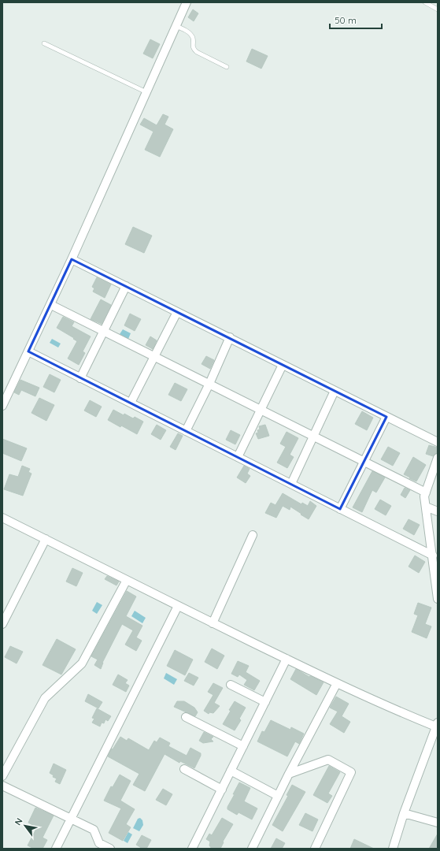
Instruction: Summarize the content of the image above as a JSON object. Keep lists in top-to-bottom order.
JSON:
{
  "scale_bar": "50 m",
  "north": "top left"
}
